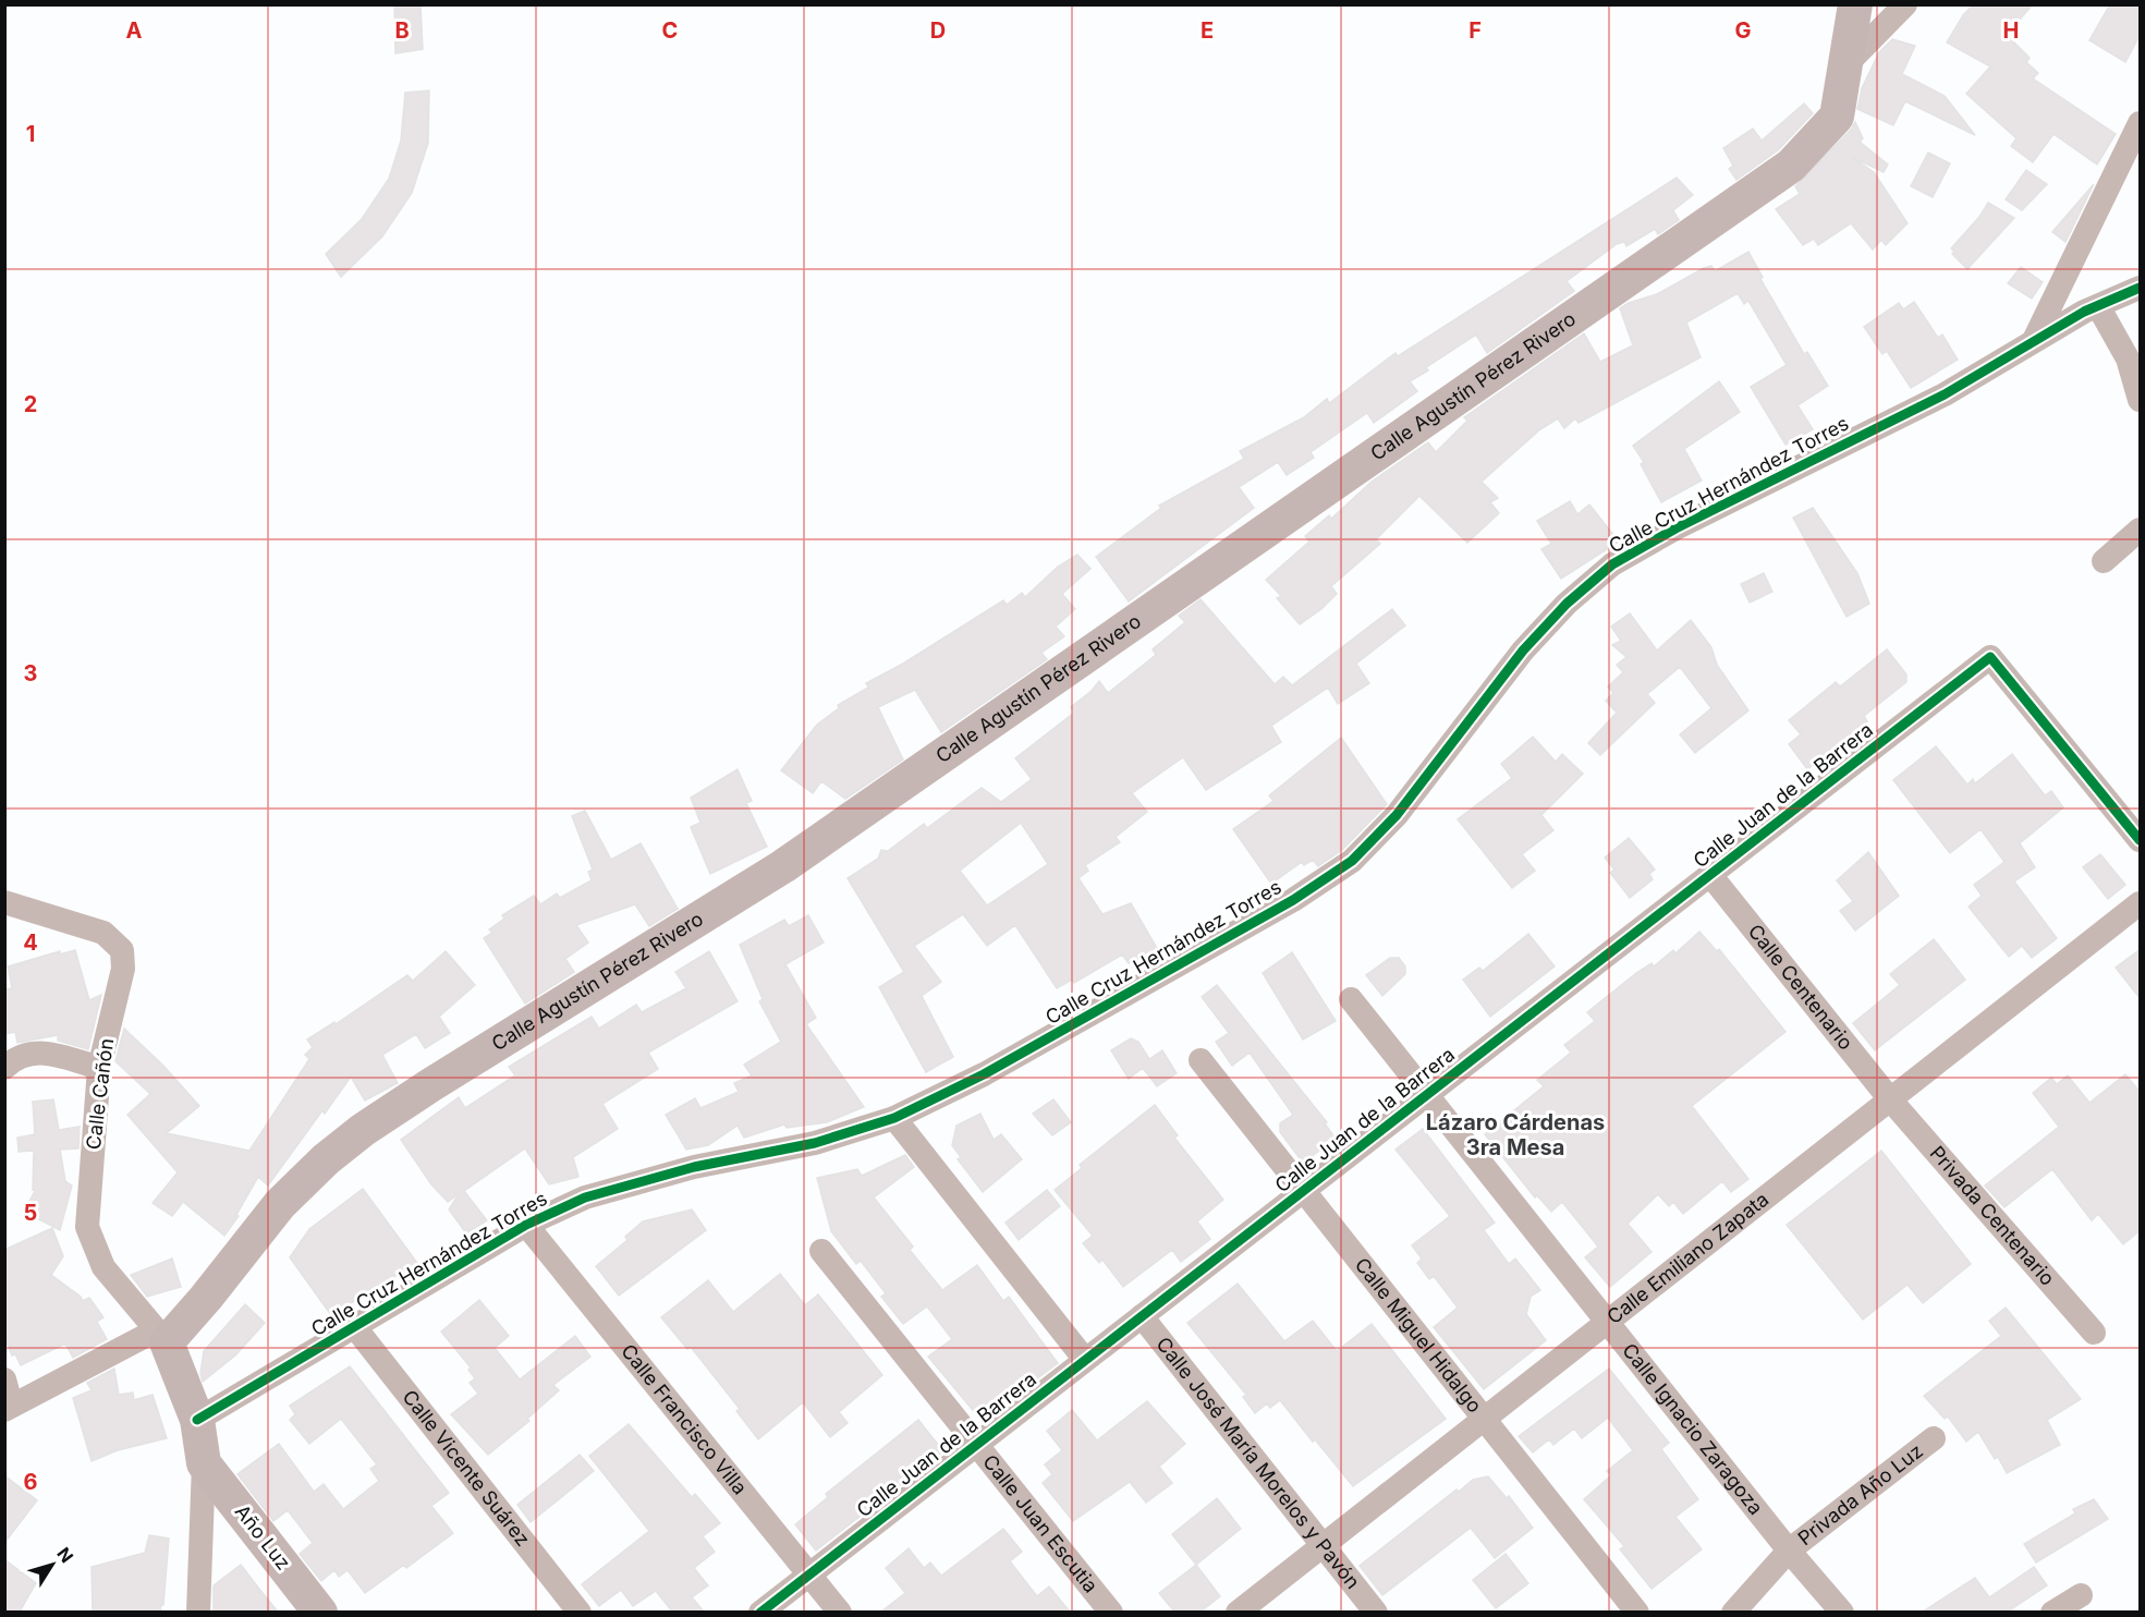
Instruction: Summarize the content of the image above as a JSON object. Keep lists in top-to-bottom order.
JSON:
{
  "streets": {
    "main road": ["Calle Agustín Pérez Rivero", "Año Luz"],
    "street": [
      "Calle Cruz Hernández Torres",
      "Calle Juan de la Barrera",
      "Calle Centenario",
      "Calle Cañón",
      "Privada Centenario",
      "Calle Emiliano Zapata",
      "Calle Miguel Hidalgo",
      "Calle Francisco Villa",
      "Calle Ignacio Zaragoza",
      "Calle José María Morelos y Pavón",
      "Calle Vicente Suárez",
      "Privada Año Luz",
      "Calle Juan Escutia"
    ]
  },
  "crossings": [
    ["Calle Agustín Pérez Rivero", "Calle Cañón"],
    ["Calle Cruz Hernández Torres", "Calle Francisco Villa"],
    ["Calle Cruz Hernández Torres", "Calle Vicente Suárez"],
    ["Calle Juan de la Barrera", "Calle Centenario"],
    ["Calle Juan de la Barrera", "Calle Miguel Hidalgo"],
    ["Calle Juan de la Barrera", "Calle Francisco Villa"],
    ["Calle Juan de la Barrera", "Calle Ignacio Zaragoza"],
    ["Calle Juan de la Barrera", "Calle José María Morelos y Pavón"],
    ["Calle Juan de la Barrera", "Calle Juan Escutia"],
    ["Calle Centenario", "Privada Centenario"],
    ["Calle Centenario", "Calle Emiliano Zapata"],
    ["Privada Centenario", "Calle Emiliano Zapata"],
    ["Calle Emiliano Zapata", "Calle Miguel Hidalgo"],
    ["Calle Emiliano Zapata", "Calle Ignacio Zaragoza"],
    ["Calle Emiliano Zapata", "Calle José María Morelos y Pavón"],
    ["Calle Ignacio Zaragoza", "Privada Año Luz"]
  ],
  "districts": ["Lázaro Cárdenas 3ra Mesa"],
  "north": "top right",
  "grid": {
    "columns": [
      "A",
      "B",
      "C",
      "D",
      "E",
      "F",
      "G",
      "H"
    ],
    "rows": [
      "1",
      "2",
      "3",
      "4",
      "5",
      "6"
    ]
  }
}
